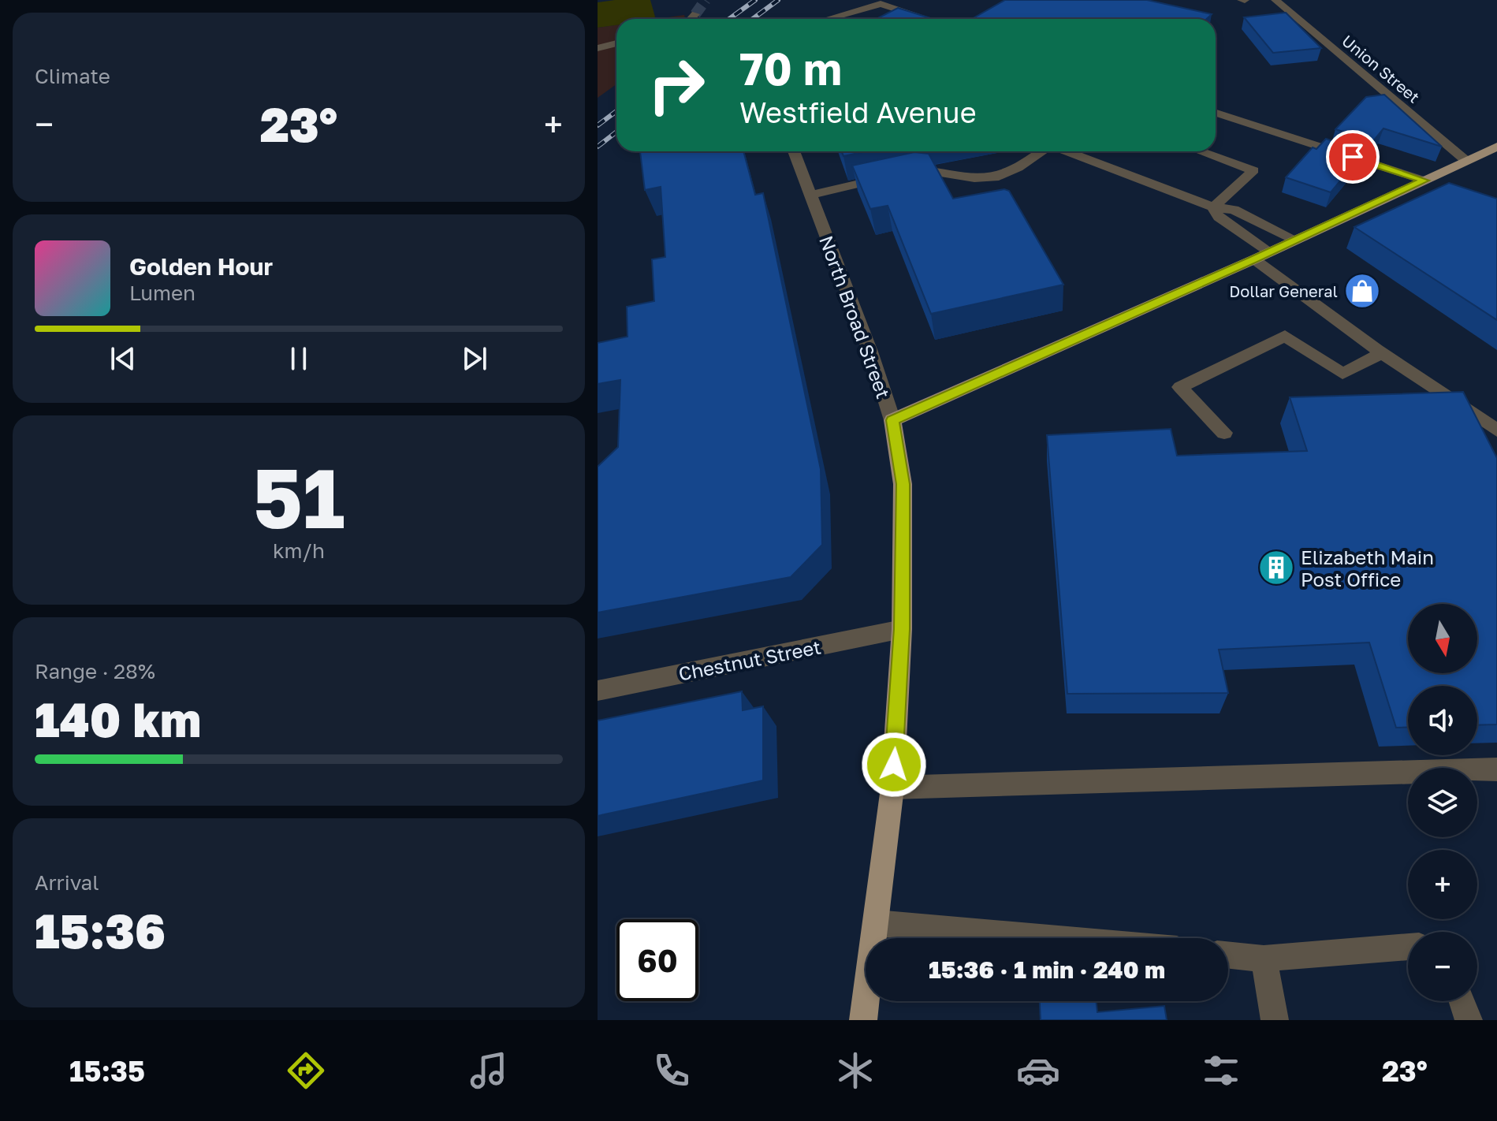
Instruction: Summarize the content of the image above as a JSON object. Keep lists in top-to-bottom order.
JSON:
{
  "streets": {
    "main road": ["North Broad Street"],
    "street": ["Union Street", "Chestnut Street"]
  },
  "crossings": [
    ["North Broad Street", "Chestnut Street"]
  ],
  "places": {
    "shop": ["Dollar General"],
    "building": ["Elizabeth Main Post Office"]
  },
  "north": "bottom",
  "page": {
    "tile": [
      "Climate",
      ["51", "km/h"],
      ["Range · 28%", "140 km"],
      ["Arrival", "15:36"]
    ],
    "turn": ["70 m", "Westfield Avenue"],
    "heat": ["−", "23°", "+"],
    "song": ["Golden Hour", "Lumen"],
    "map_buttons": ["+", "−"],
    "limit": "60",
    "trip": "15:36 · 1 min · 240 m",
    "tabs": ["15:35", "23°"]
  }
}
